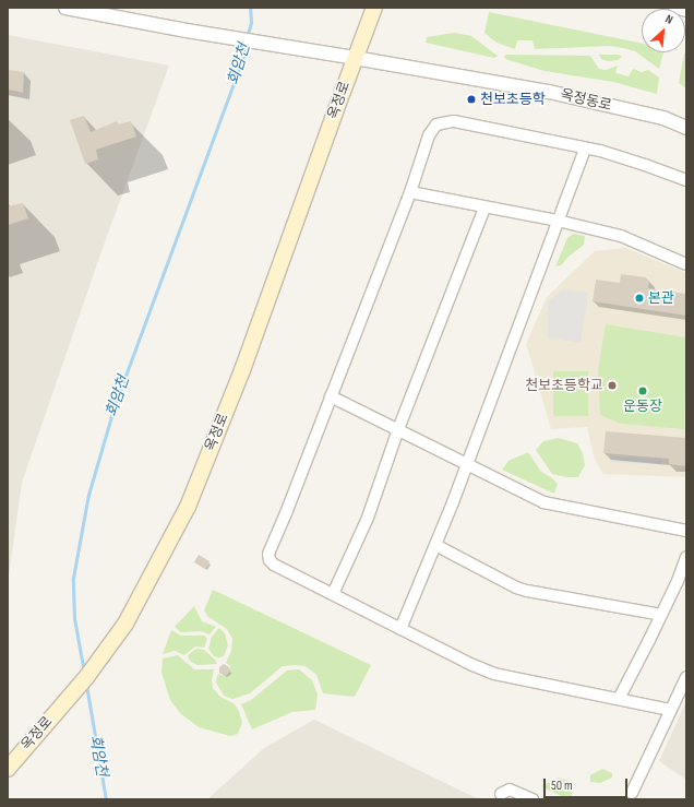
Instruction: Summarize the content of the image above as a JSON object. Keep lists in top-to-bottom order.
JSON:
{
  "streets": {
    "main road": ["옥정로"],
    "street": ["옥정동로"]
  },
  "crossings": [
    ["옥정로", "옥정동로"]
  ],
  "water": ["회암천"],
  "places": [
    "천보초등학",
    "본관",
    "천보초등학교",
    "운동장"
  ],
  "scale_bar": "50 m",
  "north": "top right"
}
